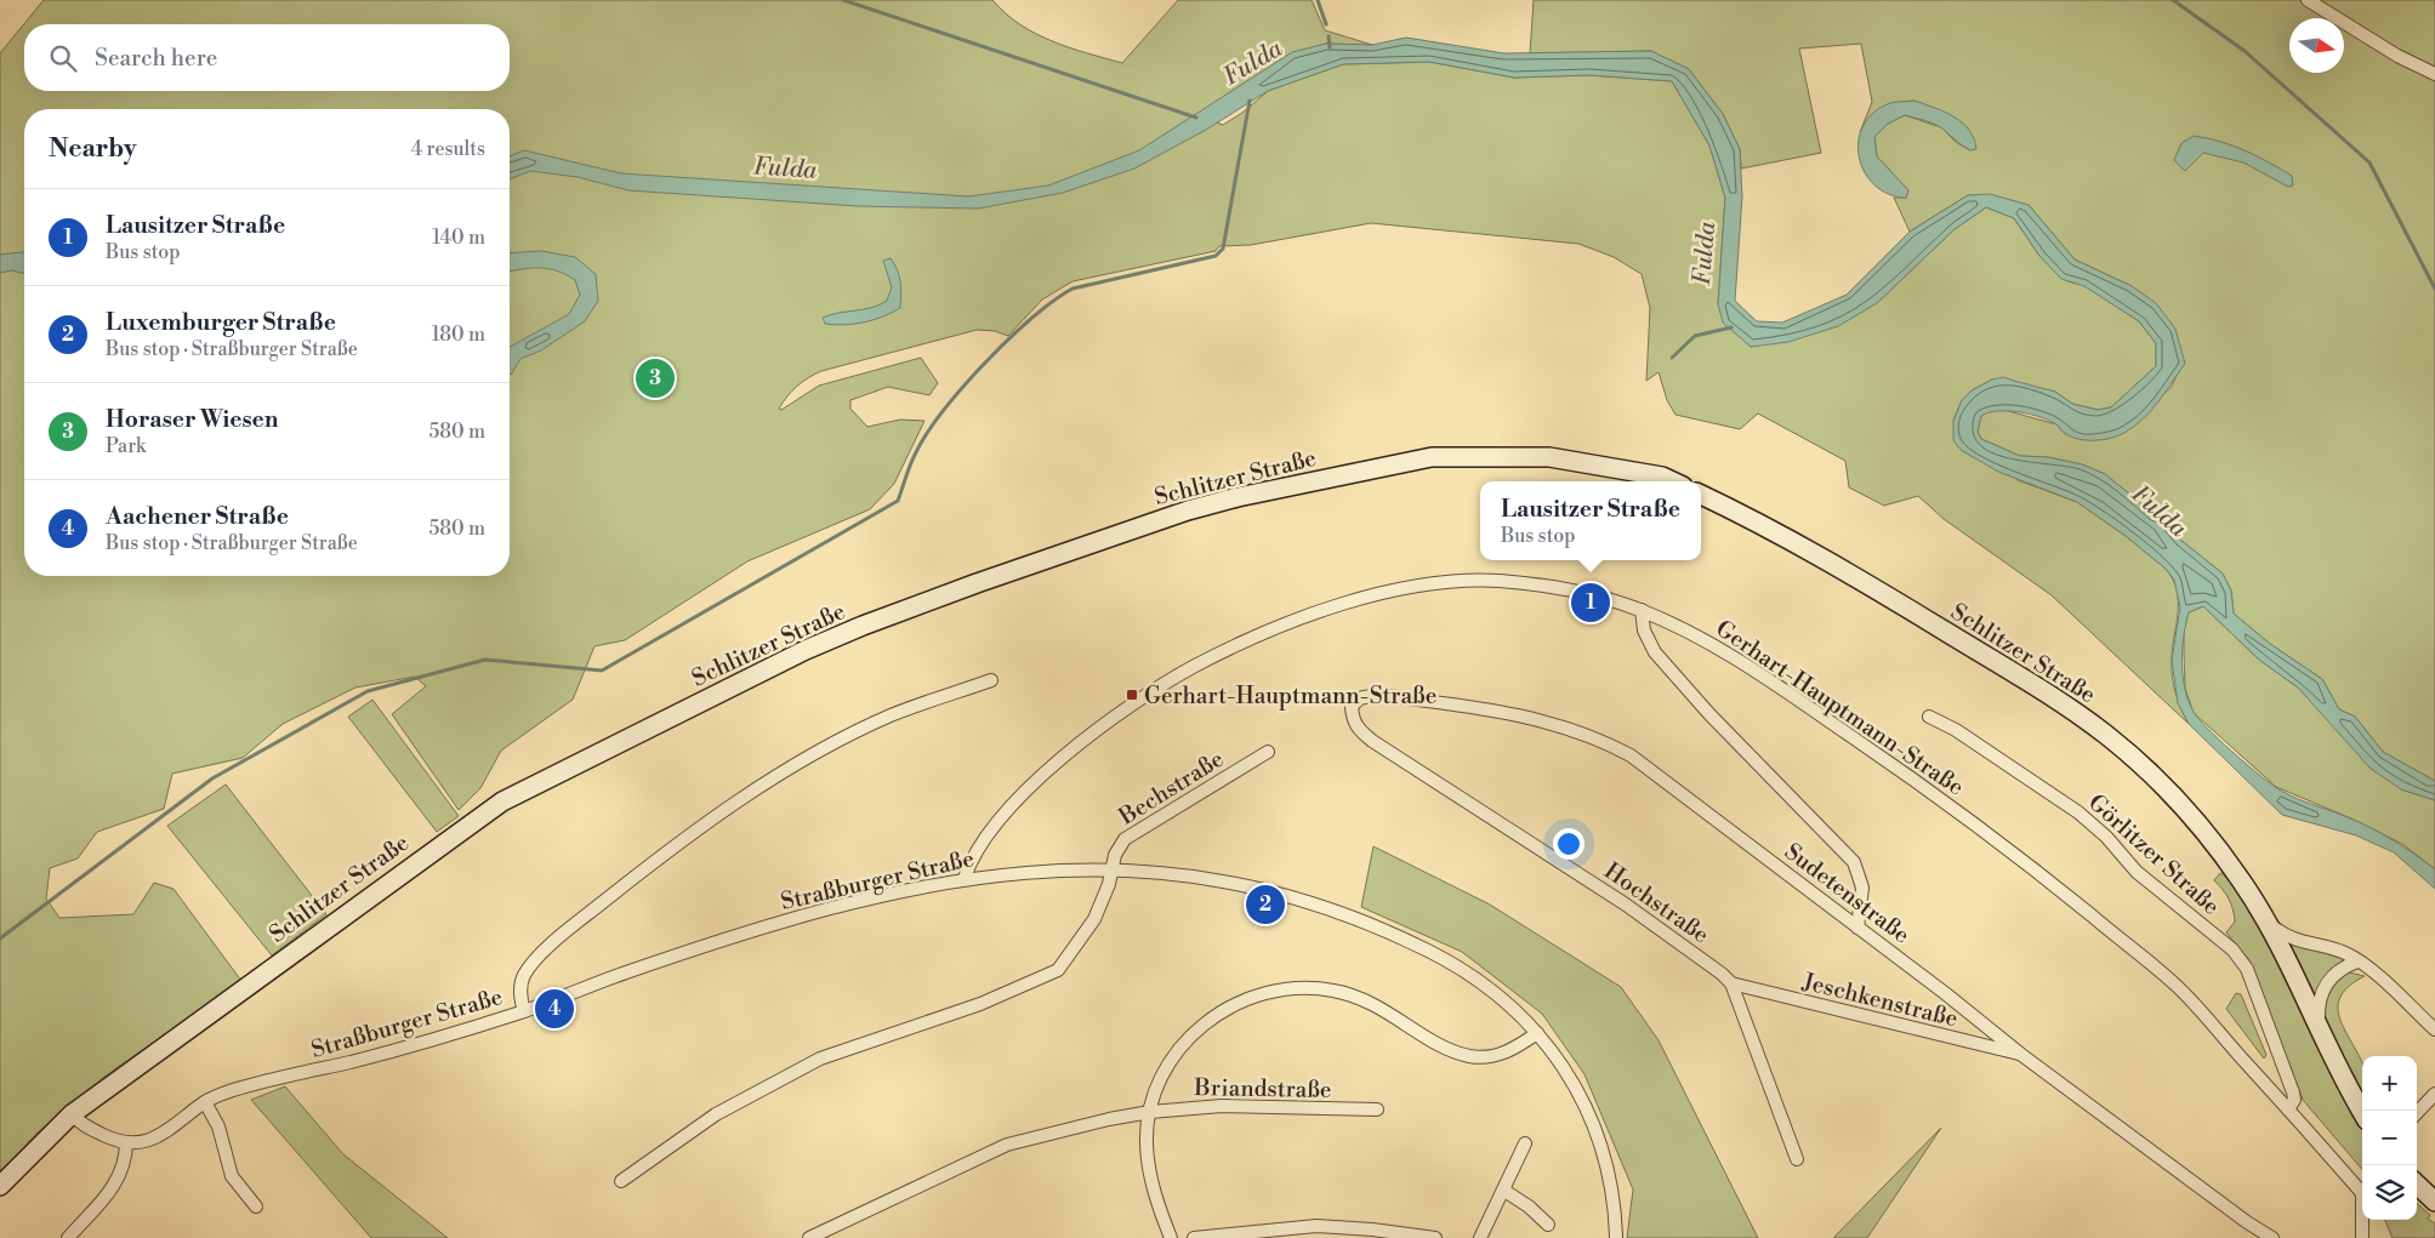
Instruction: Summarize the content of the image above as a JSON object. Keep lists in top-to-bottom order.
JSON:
{
  "streets": {
    "main road": ["Schlitzer Straße"],
    "street": [
      "Gerhart-Hauptmann-Straße",
      "Bechstraße",
      "Görlitzer Straße",
      "Straßburger Straße",
      "Sudetenstraße",
      "Hochstraße",
      "Jeschkenstraße",
      "Briandstraße"
    ]
  },
  "crossings": [
    ["Schlitzer Straße", "Straßburger Straße"],
    ["Gerhart-Hauptmann-Straße", "Görlitzer Straße"],
    ["Gerhart-Hauptmann-Straße", "Straßburger Straße"],
    ["Bechstraße", "Straßburger Straße"],
    ["Sudetenstraße", "Hochstraße"],
    ["Sudetenstraße", "Jeschkenstraße"],
    ["Hochstraße", "Jeschkenstraße"]
  ],
  "water": ["Fulda"],
  "places": {
    "transit": ["Gerhart-Hauptmann-Straße"]
  },
  "north": "right",
  "page": {
    "search": "Search here",
    "heading": ["Nearby", "4 results"],
    "list": [
      {
        "mark": "1",
        "name": "Lausitzer Straße",
        "note": "Bus stop",
        "value": "140 m"
      },
      {
        "mark": "2",
        "name": "Luxemburger Straße",
        "note": "Bus stop · Straßburger Straße",
        "value": "180 m"
      },
      {
        "mark": "3",
        "name": "Horaser Wiesen",
        "note": "Park",
        "value": "580 m"
      },
      {
        "mark": "4",
        "name": "Aachener Straße",
        "note": "Bus stop · Straßburger Straße",
        "value": "580 m"
      }
    ],
    "pins": [
      "3",
      "1",
      "2",
      "4"
    ],
    "popup": ["Lausitzer Straße", "Bus stop"],
    "map_buttons": ["+", "−"]
  }
}
